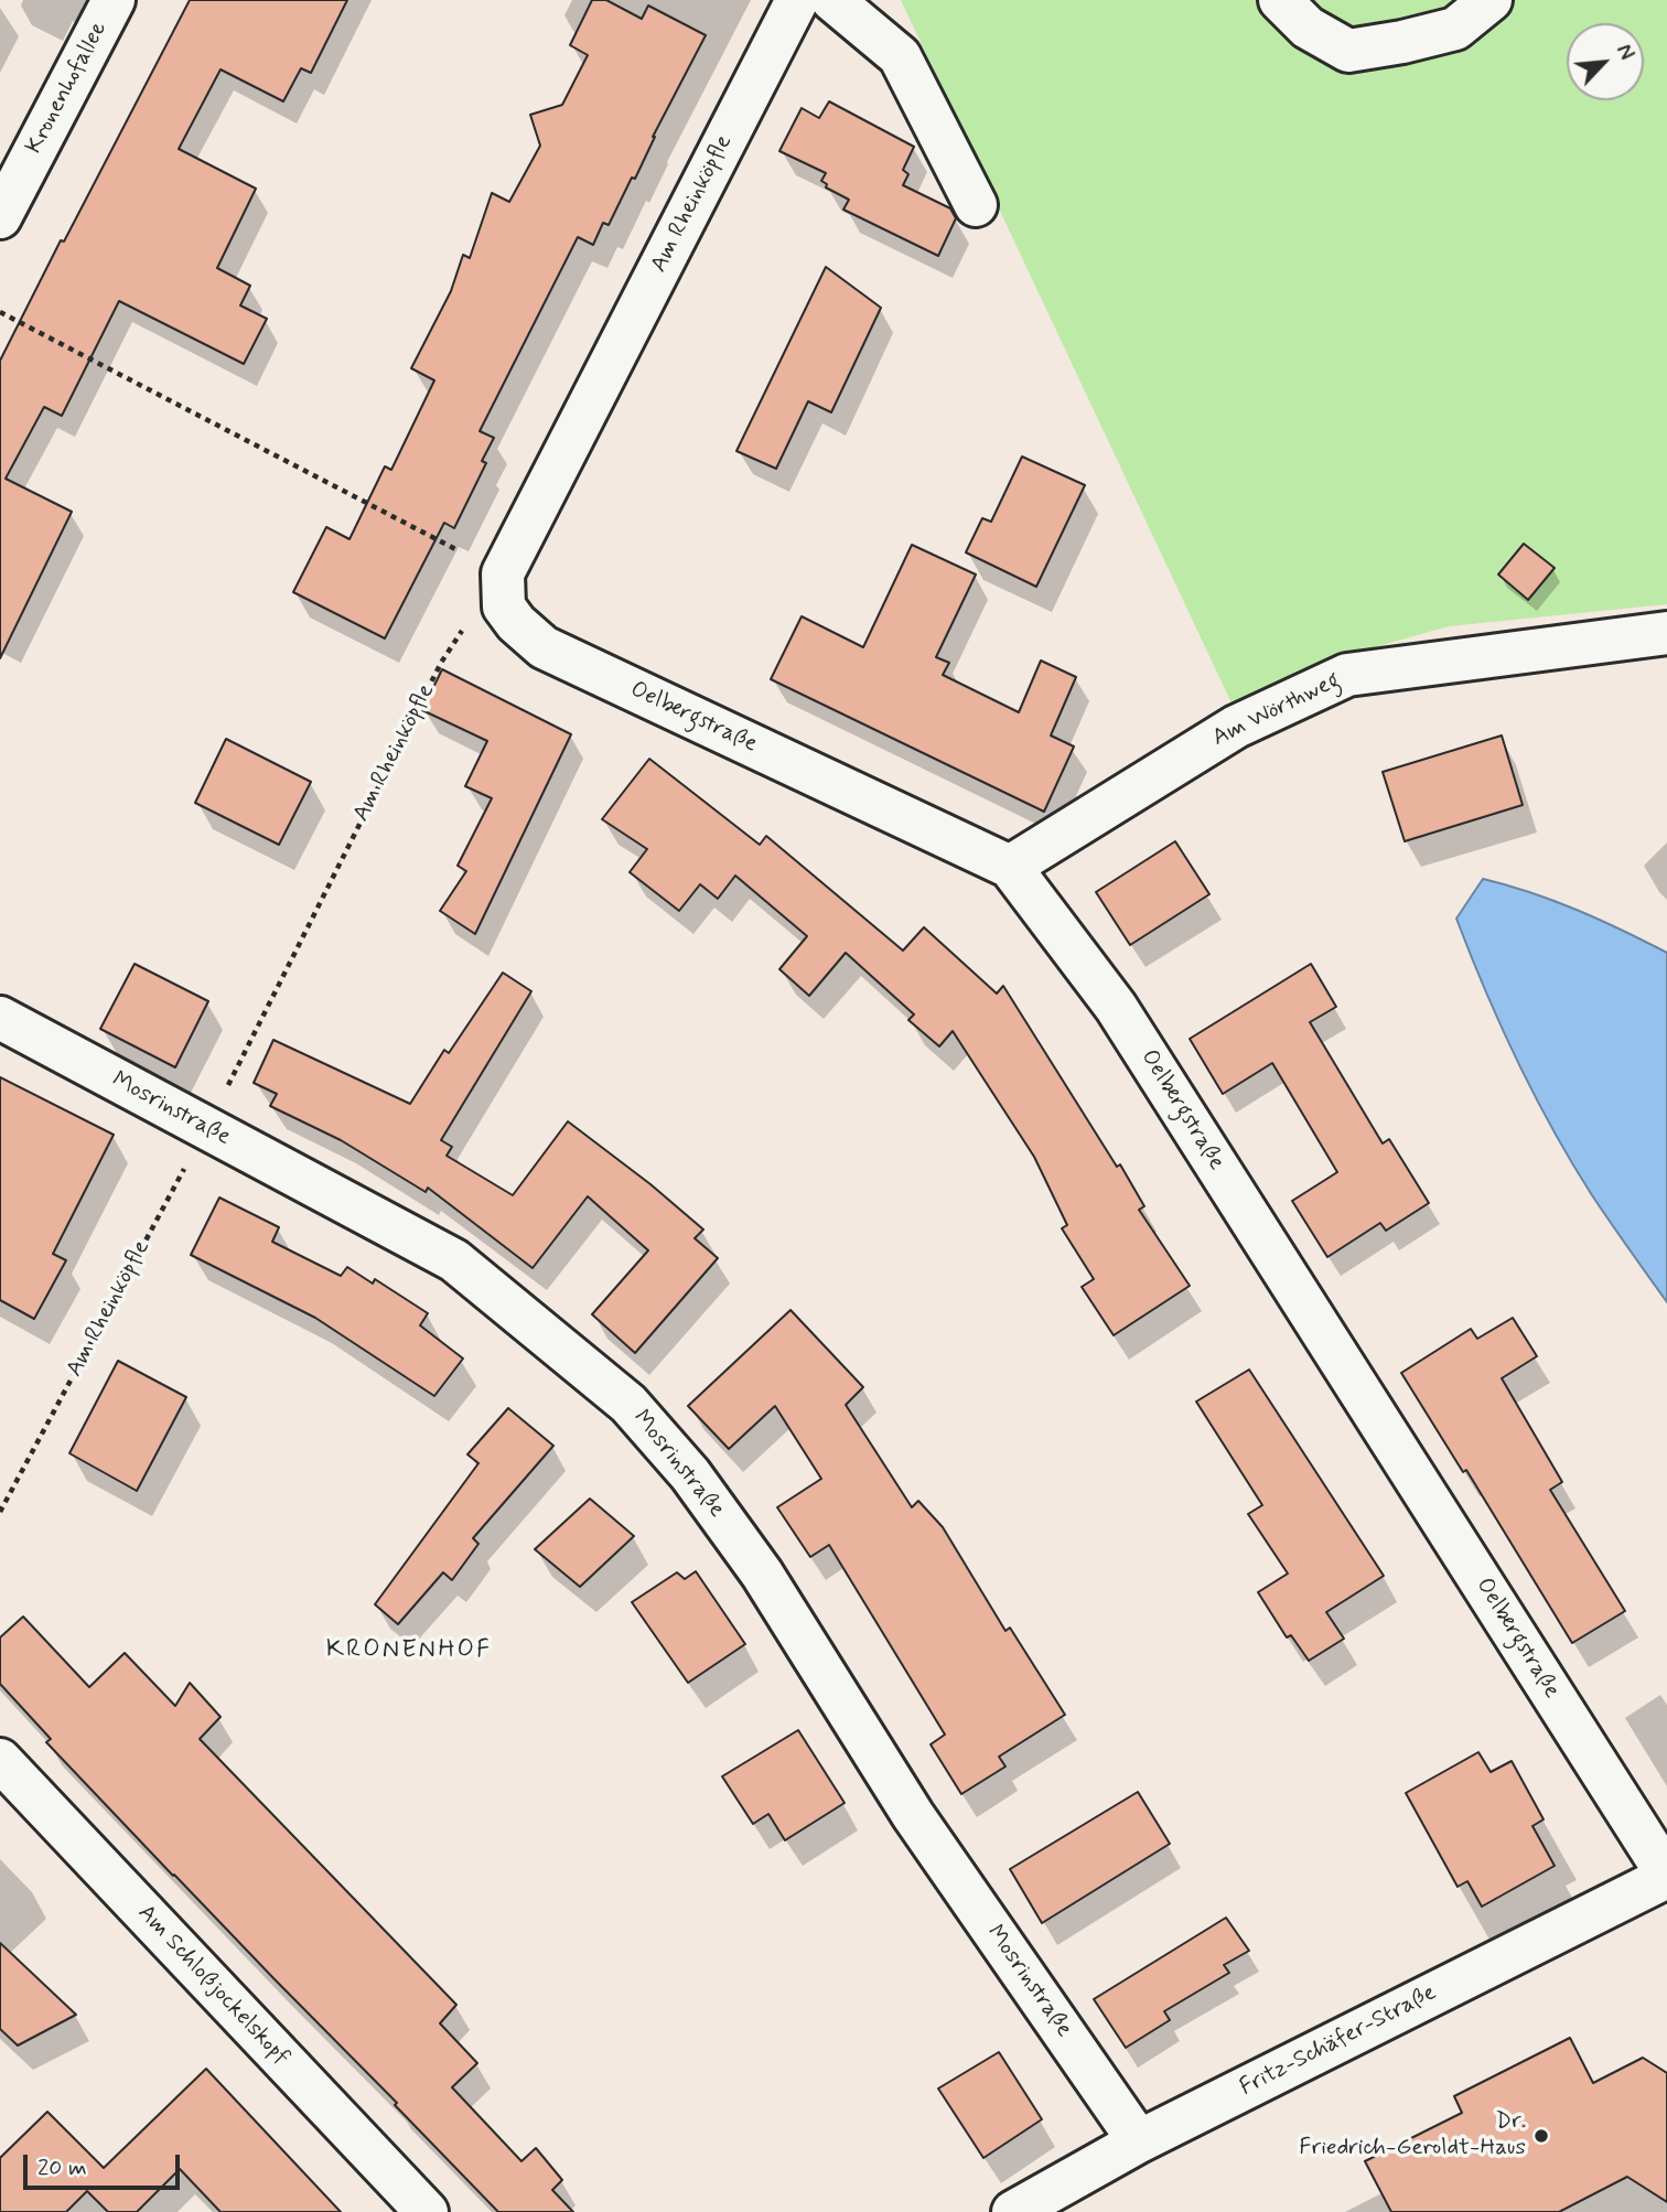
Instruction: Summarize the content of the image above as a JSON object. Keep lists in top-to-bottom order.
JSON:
{
  "streets": {
    "street": [
      "Kronenhofallee",
      "Am Rheinköpfle",
      "Am Wörthweg",
      "Oelbergstraße",
      "Mosrinstraße",
      "Am Schloßjockelskopf",
      "Fritz-Schäfer-Straße"
    ]
  },
  "crossings": [
    ["Am Rheinköpfle", "Oelbergstraße"],
    ["Am Rheinköpfle", "Mosrinstraße"],
    ["Am Wörthweg", "Oelbergstraße"],
    ["Oelbergstraße", "Fritz-Schäfer-Straße"],
    ["Mosrinstraße", "Fritz-Schäfer-Straße"]
  ],
  "districts": ["KRONENHOF"],
  "places": ["Dr. Friedrich-Geroldt-Haus"],
  "scale_bar": "20 m",
  "north": "top right"
}
